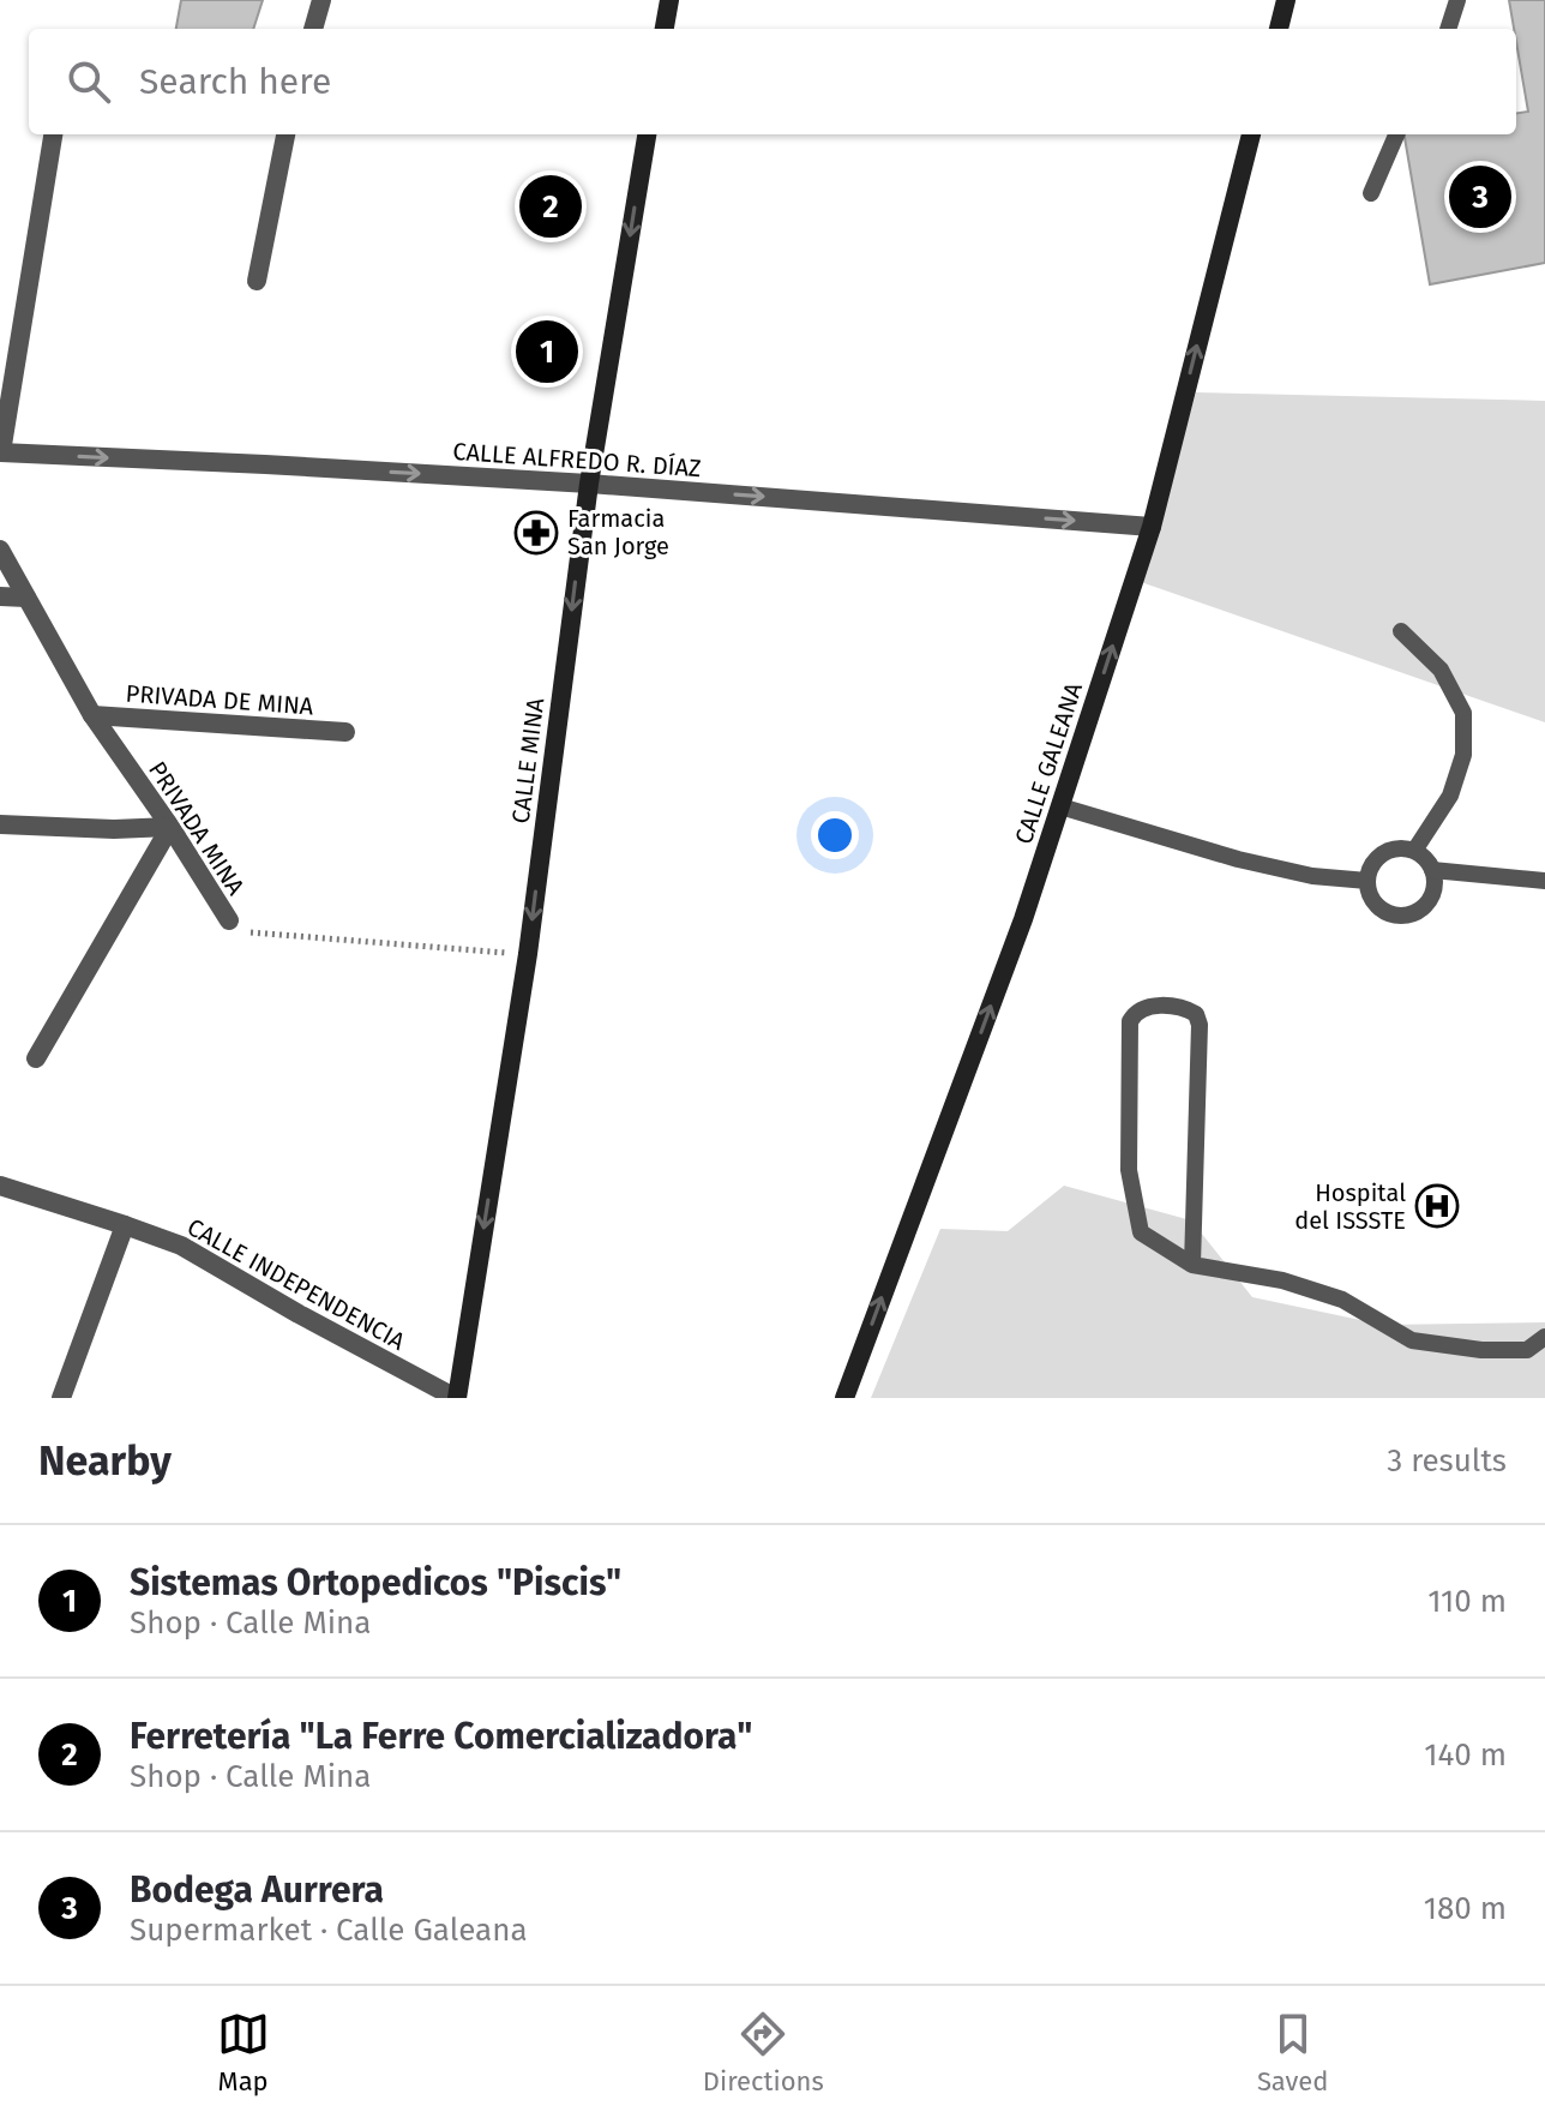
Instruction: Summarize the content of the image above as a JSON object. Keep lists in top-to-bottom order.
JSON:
{
  "streets": {
    "main road": ["CALLE MINA", "CALLE GALEANA"],
    "street": [
      "CALLE ALFREDO R. DÍAZ",
      "PRIVADA DE MINA",
      "PRIVADA MINA",
      "CALLE INDEPENDENCIA"
    ]
  },
  "crossings": [
    ["CALLE ALFREDO R. DÍAZ", "CALLE MINA"],
    ["CALLE ALFREDO R. DÍAZ", "CALLE GALEANA"],
    ["PRIVADA DE MINA", "PRIVADA MINA"],
    ["CALLE MINA", "PRIVADA MINA"],
    ["CALLE MINA", "CALLE INDEPENDENCIA"]
  ],
  "one_way": ["CALLE ALFREDO R. DÍAZ", "CALLE MINA", "CALLE GALEANA"],
  "places": {
    "pharmacy": ["Farmacia San Jorge"],
    "hospital": ["Hospital del ISSSTE"]
  },
  "page": {
    "search": "Search here",
    "pins": ["3", "2", "1"],
    "heading": ["Nearby", "3 results"],
    "list": [
      {
        "mark": "1",
        "name": "Sistemas Ortopedicos \"Piscis\"",
        "note": "Shop · Calle Mina",
        "value": "110 m"
      },
      {
        "mark": "2",
        "name": "Ferretería \"La Ferre Comercializadora\"",
        "note": "Shop · Calle Mina",
        "value": "140 m"
      },
      {
        "mark": "3",
        "name": "Bodega Aurrera",
        "note": "Supermarket · Calle Galeana",
        "value": "180 m"
      }
    ],
    "nav": ["Map", "Directions", "Saved"]
  }
}
